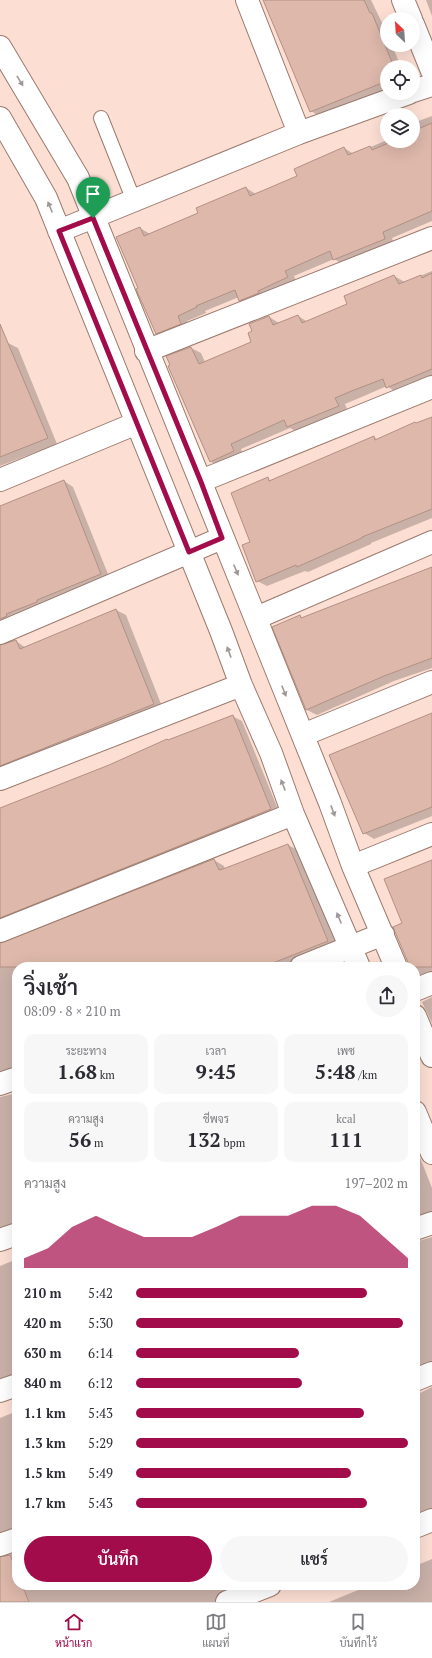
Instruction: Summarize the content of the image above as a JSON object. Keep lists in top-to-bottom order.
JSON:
{
  "north": "top left",
  "page": {
    "heading": ["วิ่งเช้า", "08:09 · 8 × 210 m"],
    "stats": [
      ["ระยะทาง", "1.68 km"],
      ["เวลา", "9:45"],
      ["เพซ", "5:48 /km"],
      ["ความสูง", "56 m"],
      ["ชีพจร", "132 bpm"],
      ["kcal", "111"]
    ],
    "chart": ["ความสูง", "197–202 m"],
    "list": [
      {
        "name": "210 m",
        "note": "5:42"
      },
      {
        "name": "420 m",
        "note": "5:30"
      },
      {
        "name": "630 m",
        "note": "6:14"
      },
      {
        "name": "840 m",
        "note": "6:12"
      },
      {
        "name": "1.1 km",
        "note": "5:43"
      },
      {
        "name": "1.3 km",
        "note": "5:29"
      },
      {
        "name": "1.5 km",
        "note": "5:49"
      },
      {
        "name": "1.7 km",
        "note": "5:43"
      }
    ],
    "buttons": ["บันทึก", "แชร์"],
    "tabs": ["หน้าแรก", "แผนที่", "บันทึกไว้"]
  }
}
